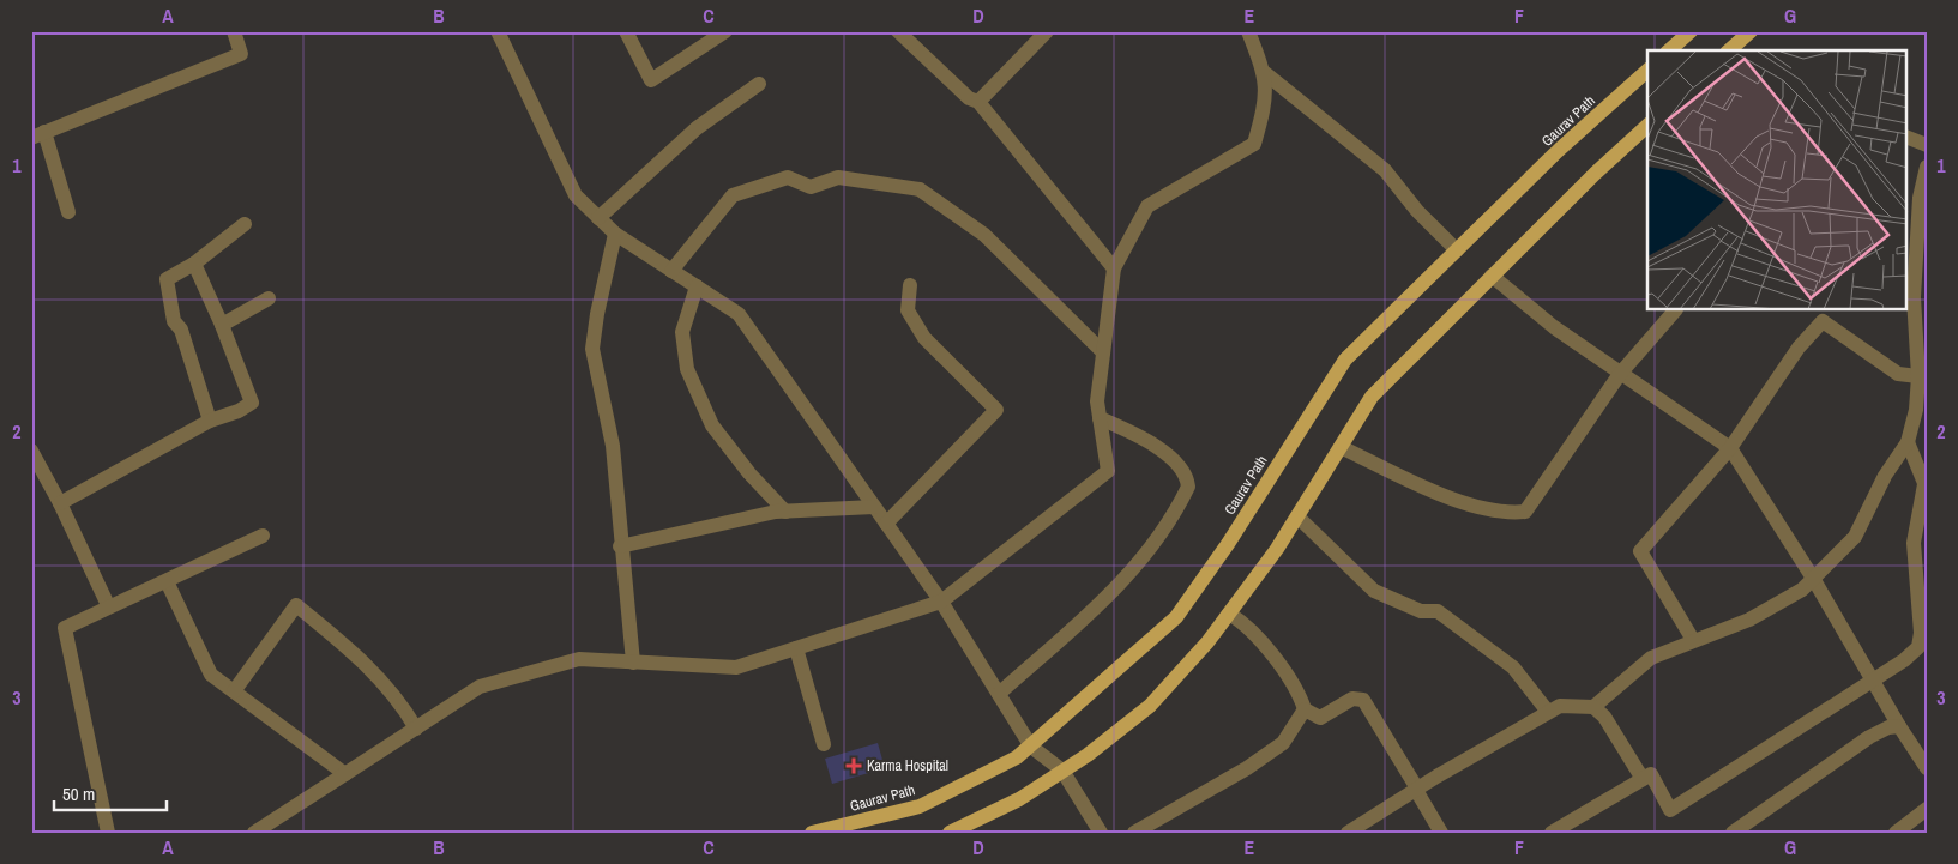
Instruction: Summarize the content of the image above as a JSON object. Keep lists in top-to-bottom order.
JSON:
{
  "streets": {
    "main road": ["Gaurav Path"]
  },
  "places": {
    "health": ["Karma Hospital"]
  },
  "scale_bar": "50 m",
  "grid": {
    "columns": [
      "A",
      "B",
      "C",
      "D",
      "E",
      "F",
      "G"
    ],
    "rows": ["1", "2", "3"]
  }
}
